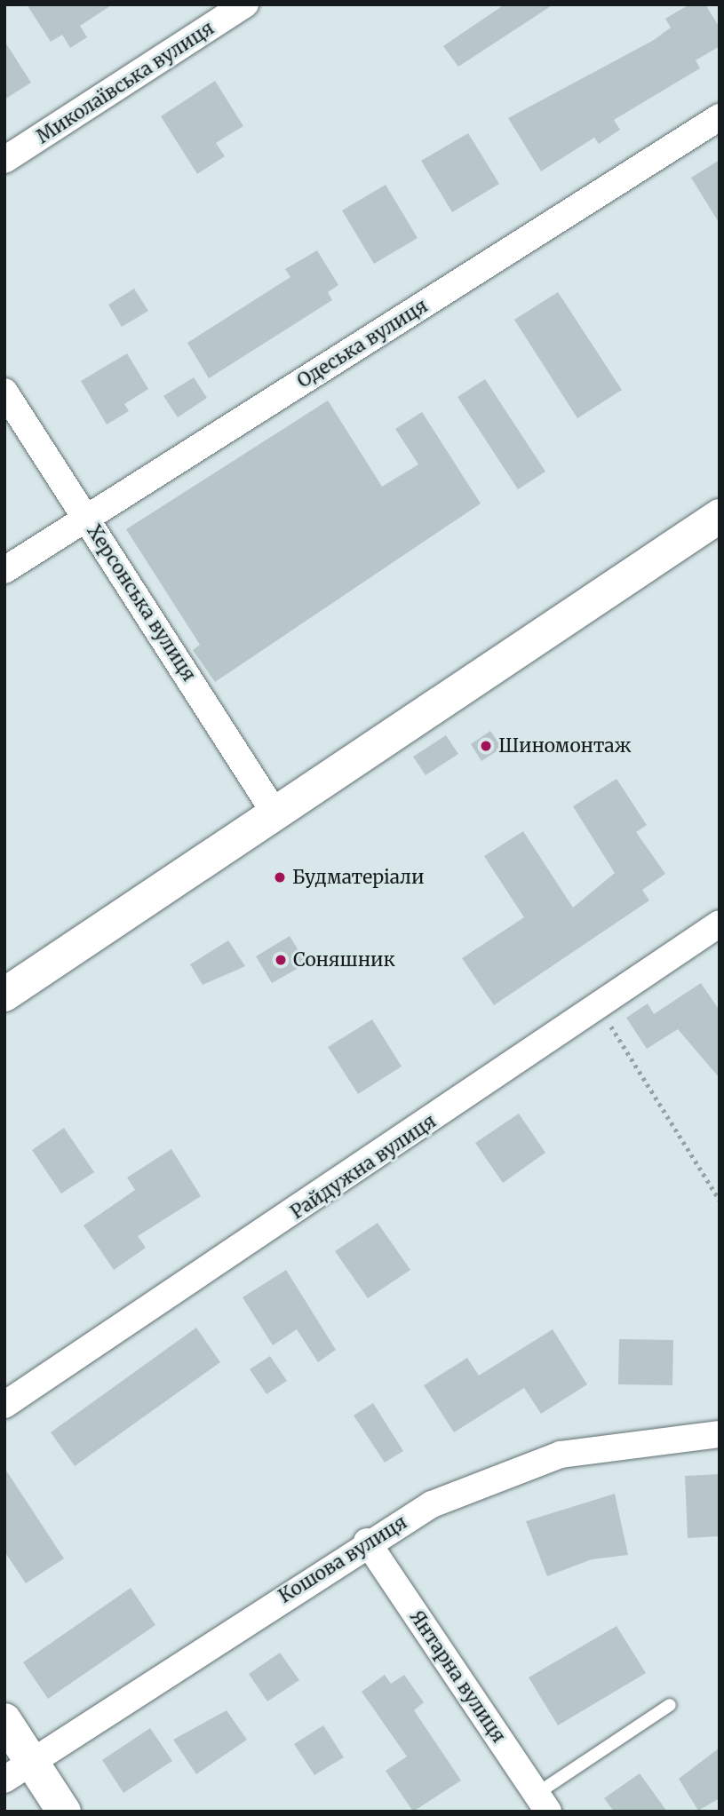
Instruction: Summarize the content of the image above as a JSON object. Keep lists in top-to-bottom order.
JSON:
{
  "streets": {
    "street": [
      "Миколаївська вулиця",
      "Одеська вулиця",
      "Херсонська вулиця",
      "Райдужна вулиця",
      "Кошова вулиця",
      "Янтарна вулиця"
    ]
  },
  "crossings": [
    ["Одеська вулиця", "Херсонська вулиця"],
    ["Кошова вулиця", "Янтарна вулиця"]
  ],
  "places": ["Шиномонтаж", "Будматеріали", "Соняшник"]
}
